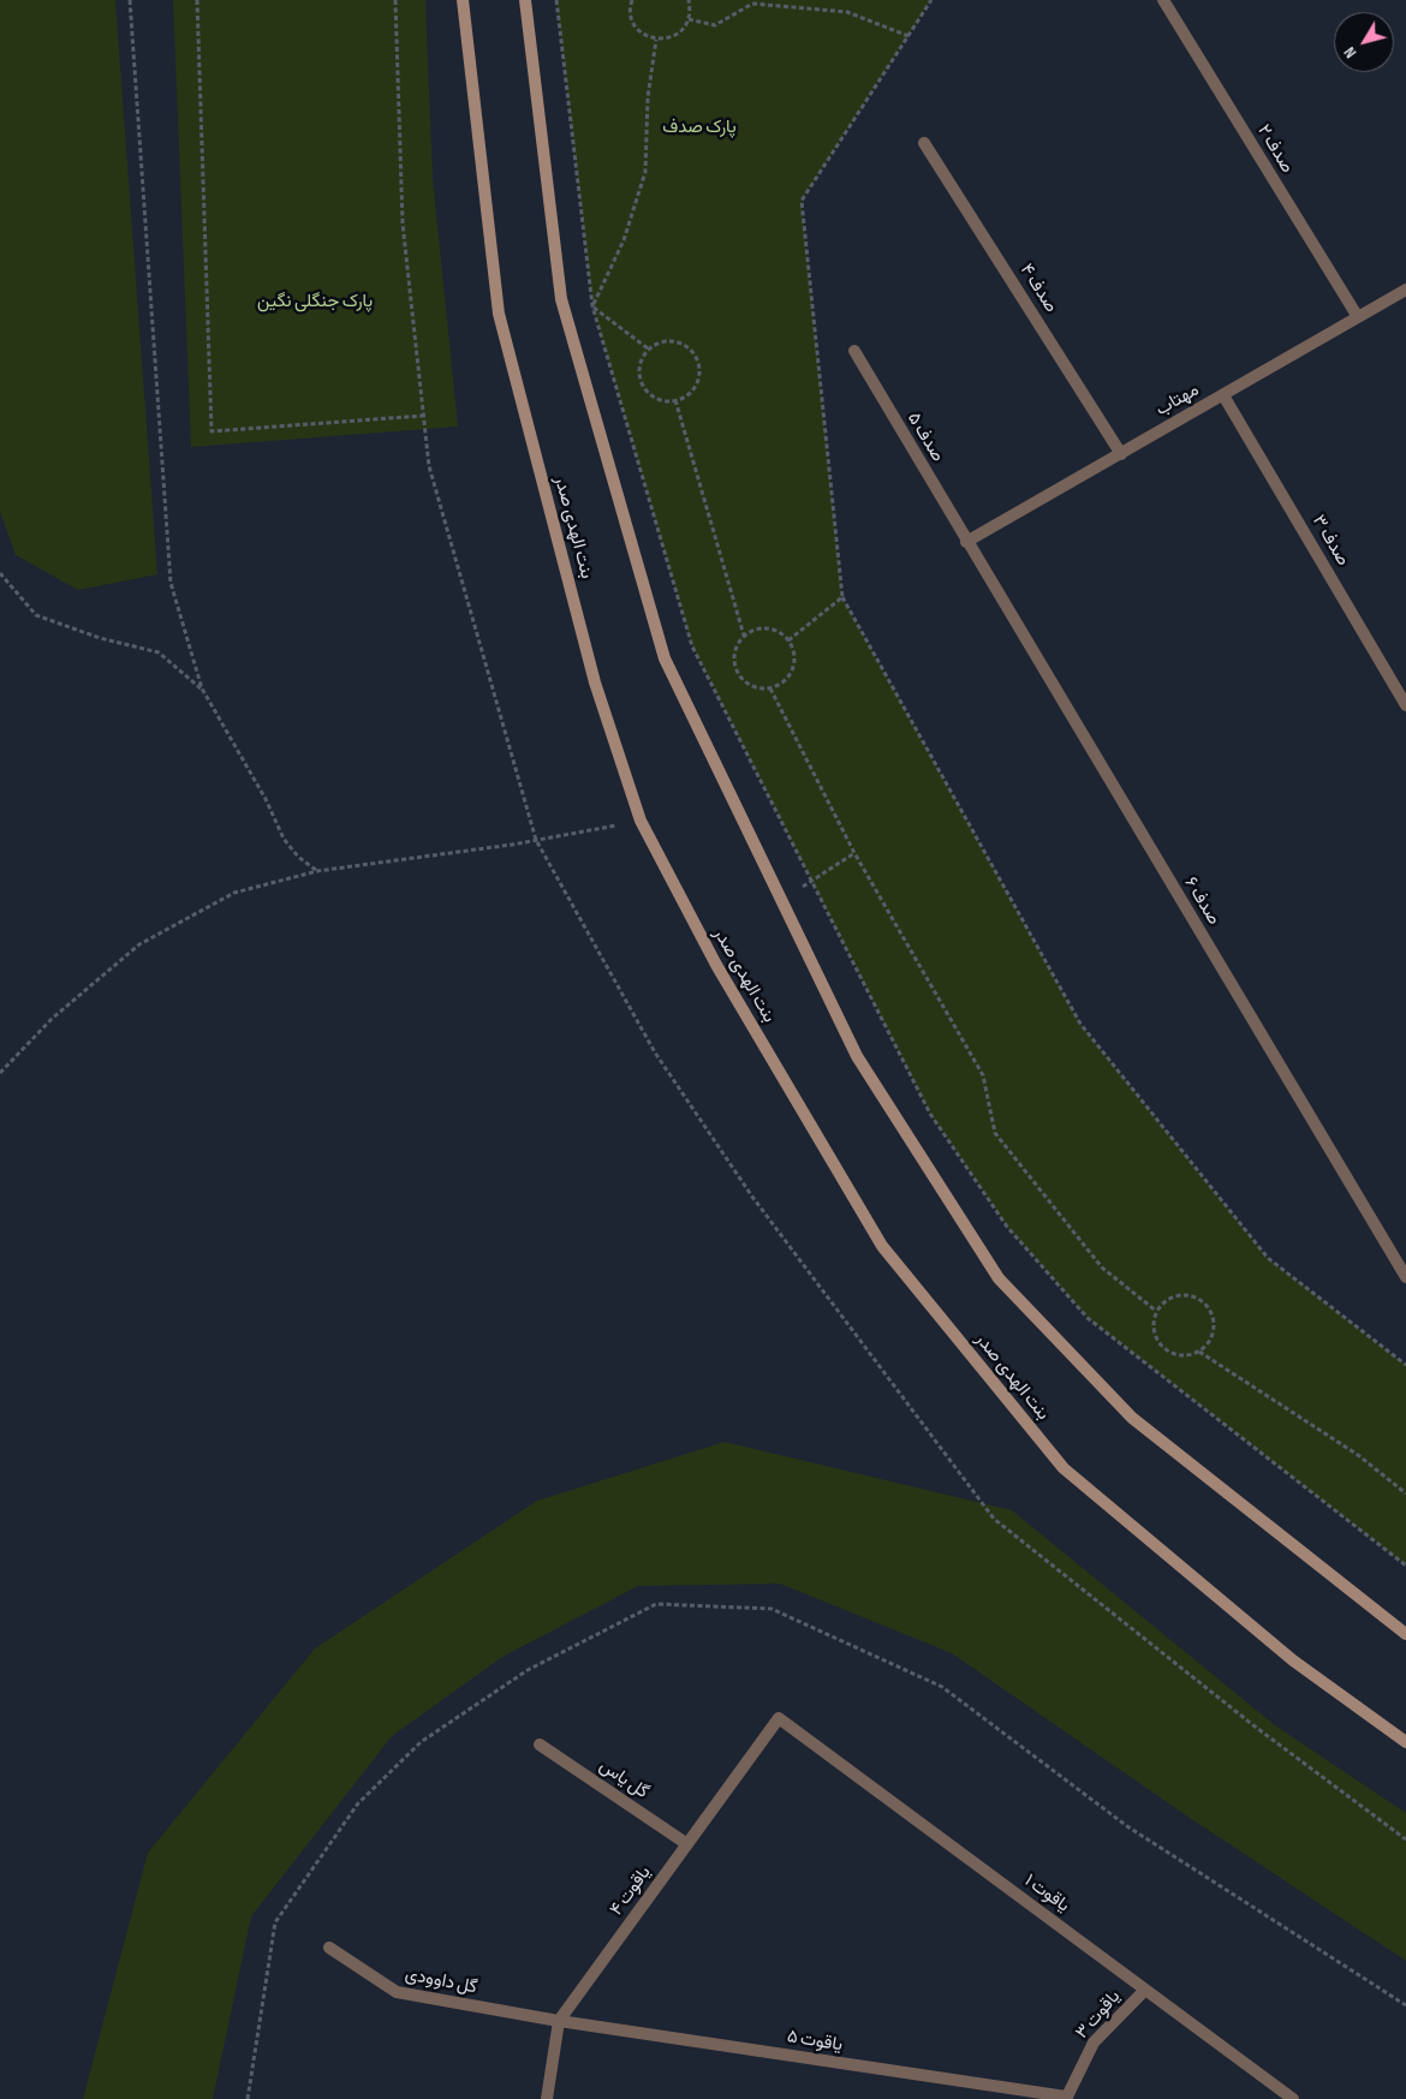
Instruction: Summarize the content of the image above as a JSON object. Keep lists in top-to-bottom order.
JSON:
{
  "streets": {
    "street": [
      "صدف ۲",
      "صدف ۴",
      "مهتاب",
      "صدف ۵",
      "بنت الهدی صدر",
      "صدف ۳",
      "صدف ۶",
      "گل یاس",
      "یاقوت ۴",
      "یاقوت ۱",
      "گل داوودی",
      "یاقوت ۳",
      "یاقوت ۵"
    ]
  },
  "crossings": [
    ["صدف ۲", "مهتاب"],
    ["صدف ۴", "مهتاب"],
    ["مهتاب", "صدف ۵"],
    ["مهتاب", "صدف ۳"],
    ["مهتاب", "صدف ۶"],
    ["صدف ۵", "صدف ۶"],
    ["گل یاس", "یاقوت ۴"],
    ["یاقوت ۴", "یاقوت ۱"],
    ["یاقوت ۴", "گل داوودی"],
    ["یاقوت ۴", "یاقوت ۵"],
    ["یاقوت ۱", "یاقوت ۳"],
    ["گل داوودی", "یاقوت ۵"],
    ["یاقوت ۳", "یاقوت ۵"]
  ],
  "parks": ["پارک صدف", "پارک جنگلی نگین"],
  "north": "bottom left"
}
